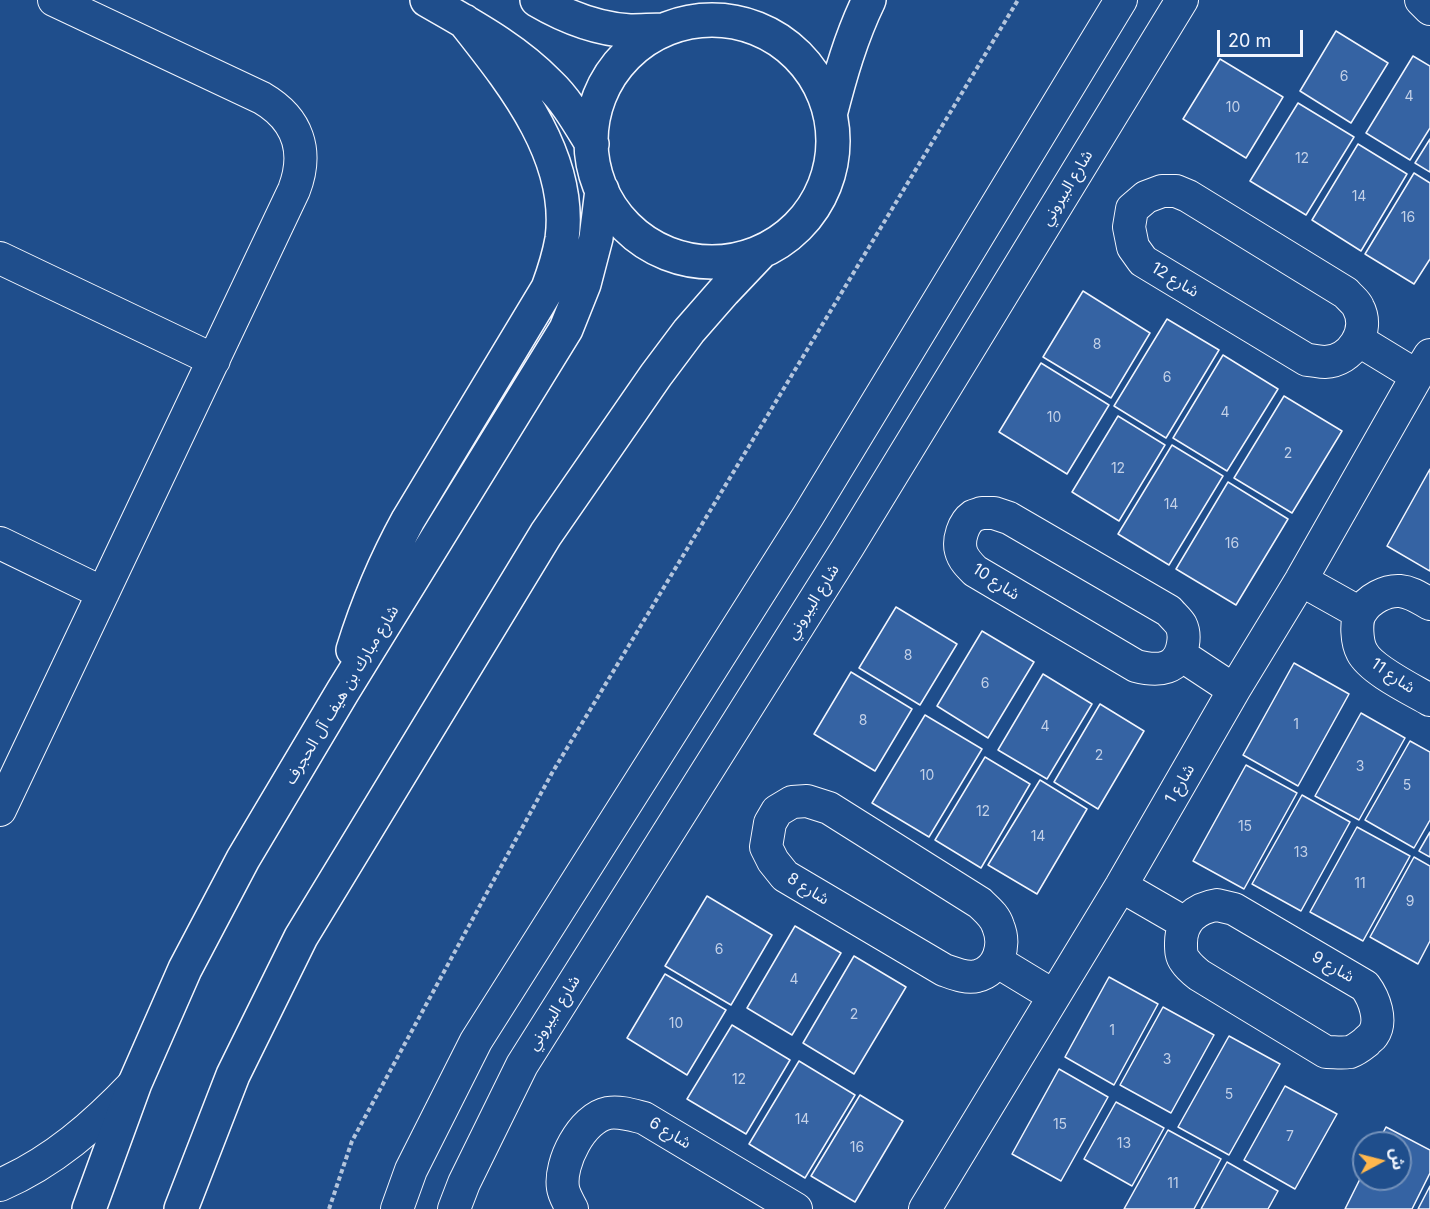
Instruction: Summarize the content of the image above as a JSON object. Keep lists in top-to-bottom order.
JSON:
{
  "streets": {
    "main road": ["شارع مبارك بن هيف آل الحجرف"],
    "street": [
      "شارع البيروني",
      "شارع 12",
      "شارع 10",
      "شارع 11",
      "شارع 1",
      "شارع 8",
      "شارع 9",
      "شارع 6"
    ]
  },
  "house_numbers": [
    "6",
    "4",
    "10",
    "12",
    "14",
    "16",
    "8",
    "6",
    "4",
    "10",
    "2",
    "12",
    "14",
    "16",
    "8",
    "6",
    "8",
    "1",
    "4",
    "2",
    "3",
    "10",
    "5",
    "12",
    "15",
    "14",
    "13",
    "11",
    "9",
    "6",
    "4",
    "2",
    "10",
    "1",
    "3",
    "12",
    "5",
    "14",
    "15",
    "7",
    "13",
    "16",
    "11"
  ],
  "scale_bar": "20 m",
  "north": "right"
}
